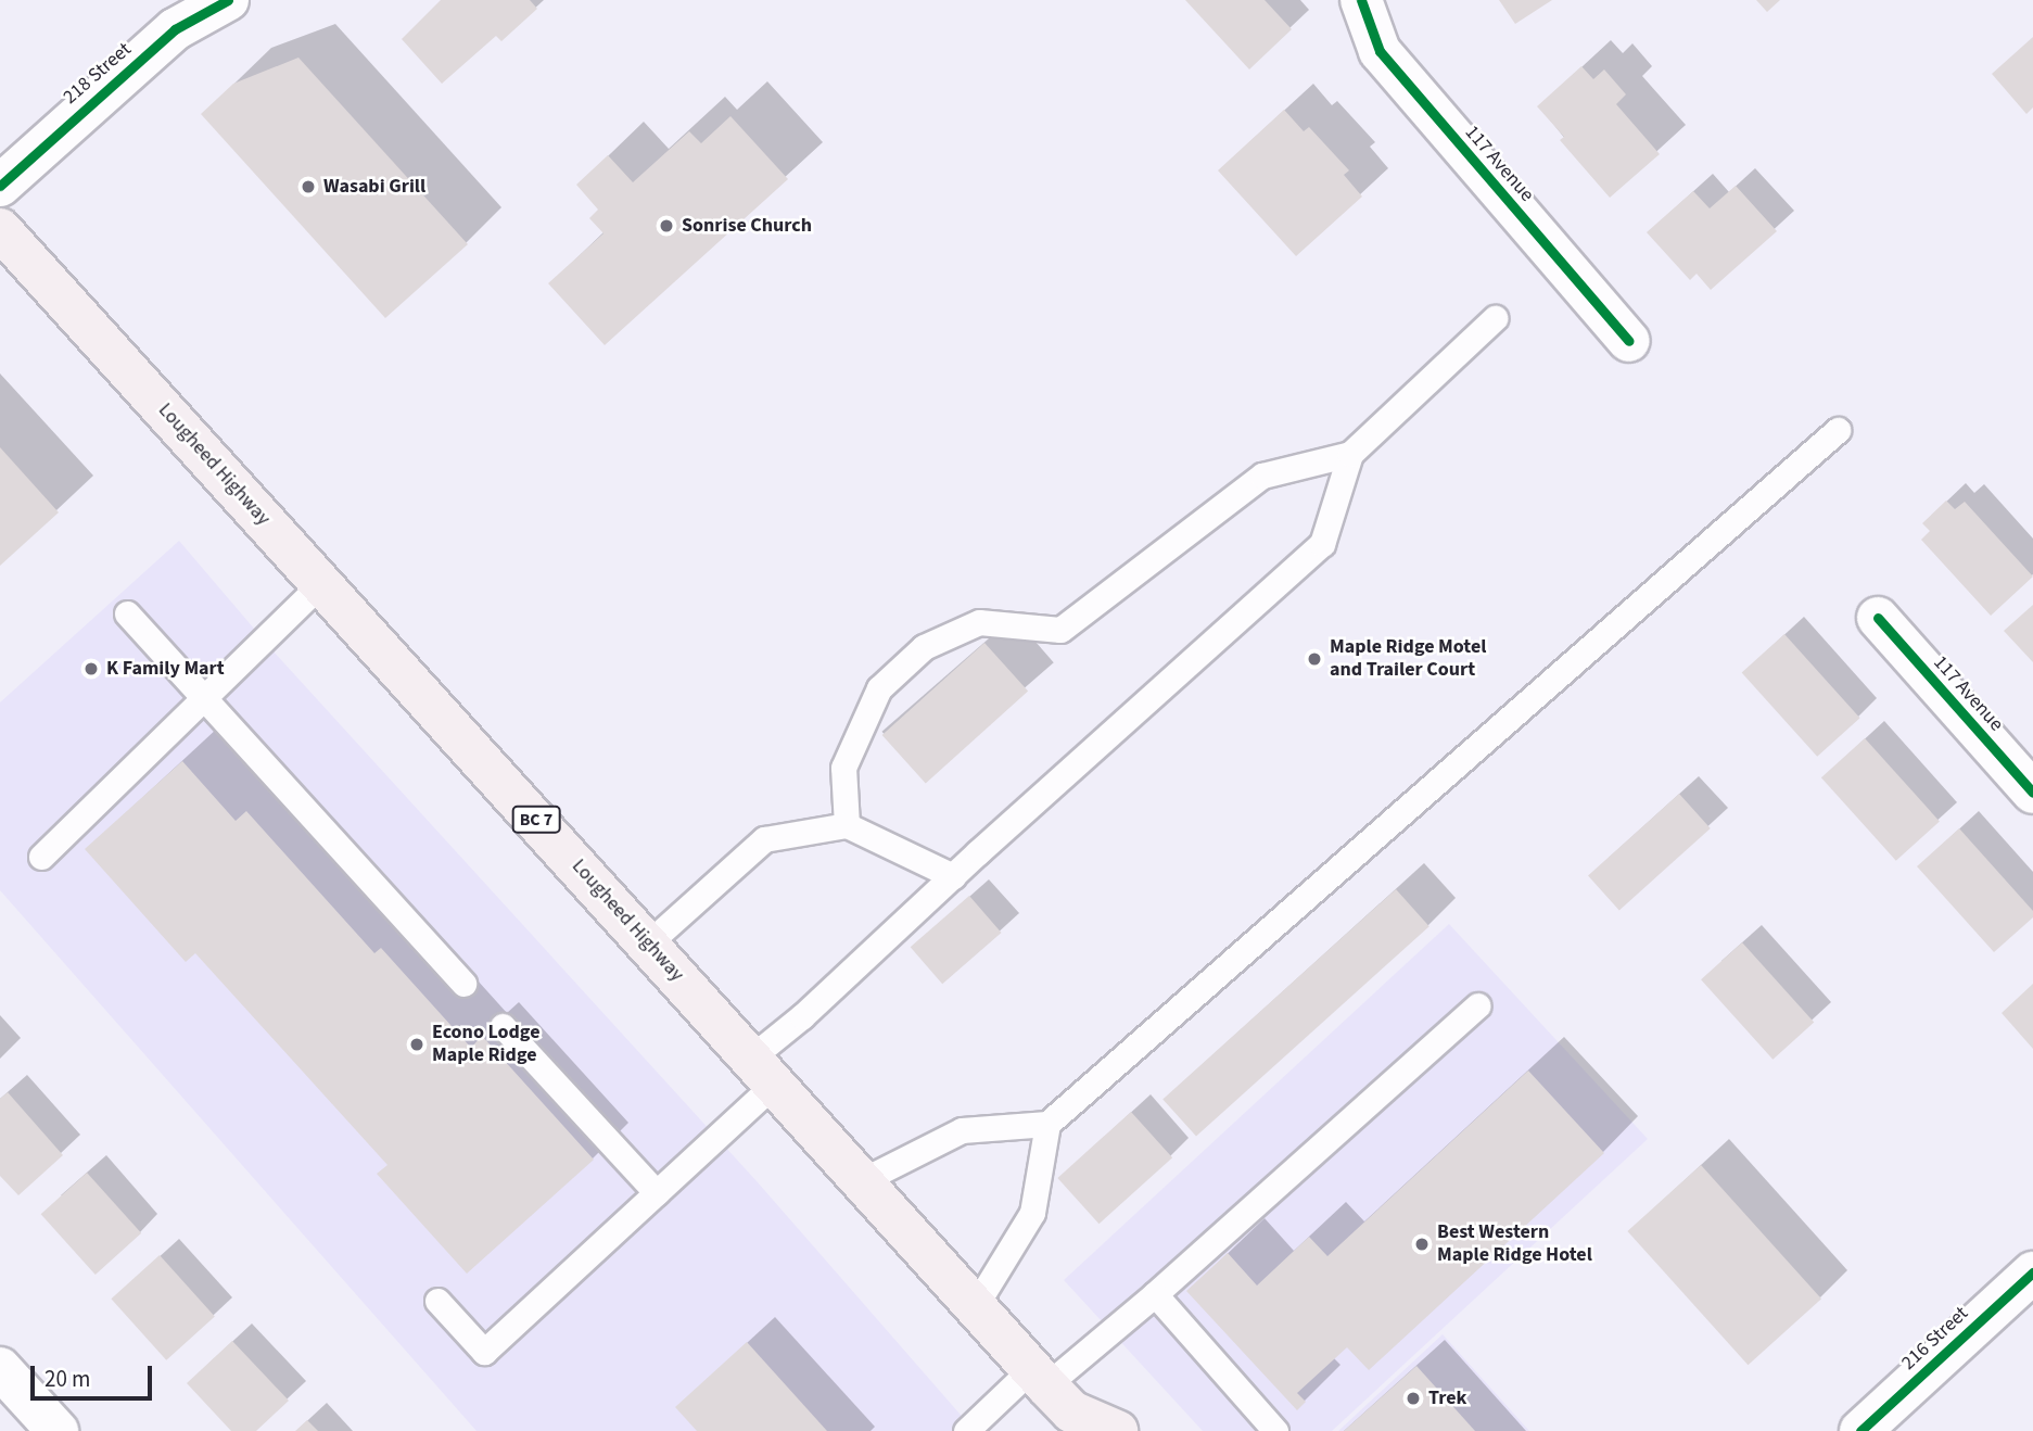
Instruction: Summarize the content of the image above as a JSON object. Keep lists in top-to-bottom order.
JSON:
{
  "streets": {
    "highway": ["Lougheed Highway", "BC 7"],
    "street": ["218 Street", "117 Avenue", "216 Street"]
  },
  "places": [
    "Wasabi Grill",
    "Sonrise Church",
    "Maple Ridge Motel and Trailer Court",
    "K Family Mart",
    "Econo Lodge Maple Ridge",
    "Best Western Maple Ridge Hotel",
    "Trek"
  ],
  "scale_bar": "20 m"
}
